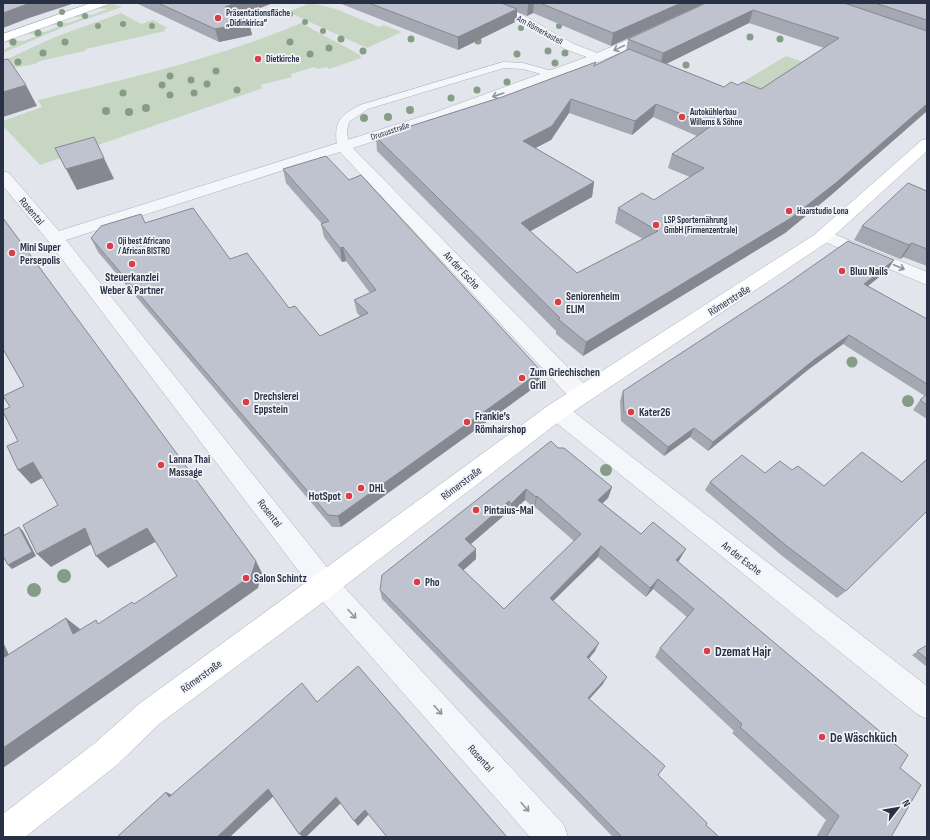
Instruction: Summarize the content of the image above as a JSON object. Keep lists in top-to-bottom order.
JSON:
{
  "streets": {
    "main road": ["Römerstraße"],
    "street": [
      "Am Römerkastell",
      "Drususstraße",
      "Rosental",
      "An der Esche"
    ]
  },
  "crossings": [
    ["Am Römerkastell", "Drususstraße"],
    ["Drususstraße", "Rosental"],
    ["Drususstraße", "An der Esche"],
    ["Rosental", "Römerstraße"],
    ["An der Esche", "Römerstraße"]
  ],
  "one_way": ["Drususstraße", "Rosental"],
  "places": [
    "Präsentationsfläche „Didinkirica“",
    "Dietkirche",
    "Autokühlerbau Willems & Söhne",
    "Haarstudio Lona",
    "LSP Sporternährung GmbH (Firmenzentrale)",
    "Oji best Africano / African BISTRO",
    "Mini Super Persepolis",
    "Steuerkanzlei Weber & Partner",
    "Bluu Nails",
    "Seniorenheim ELIM",
    "Zum Griechischen Grill",
    "Drechslerei Eppstein",
    "Kater26",
    "Frankie's Römhairshop",
    "Lanna Thai Massage",
    "DHL",
    "HotSpot",
    "Pintaius-Mal",
    "Salon Schintz",
    "Pho",
    "Dzemat Hajr",
    "De Wäschküch"
  ],
  "north": "top right"
}
